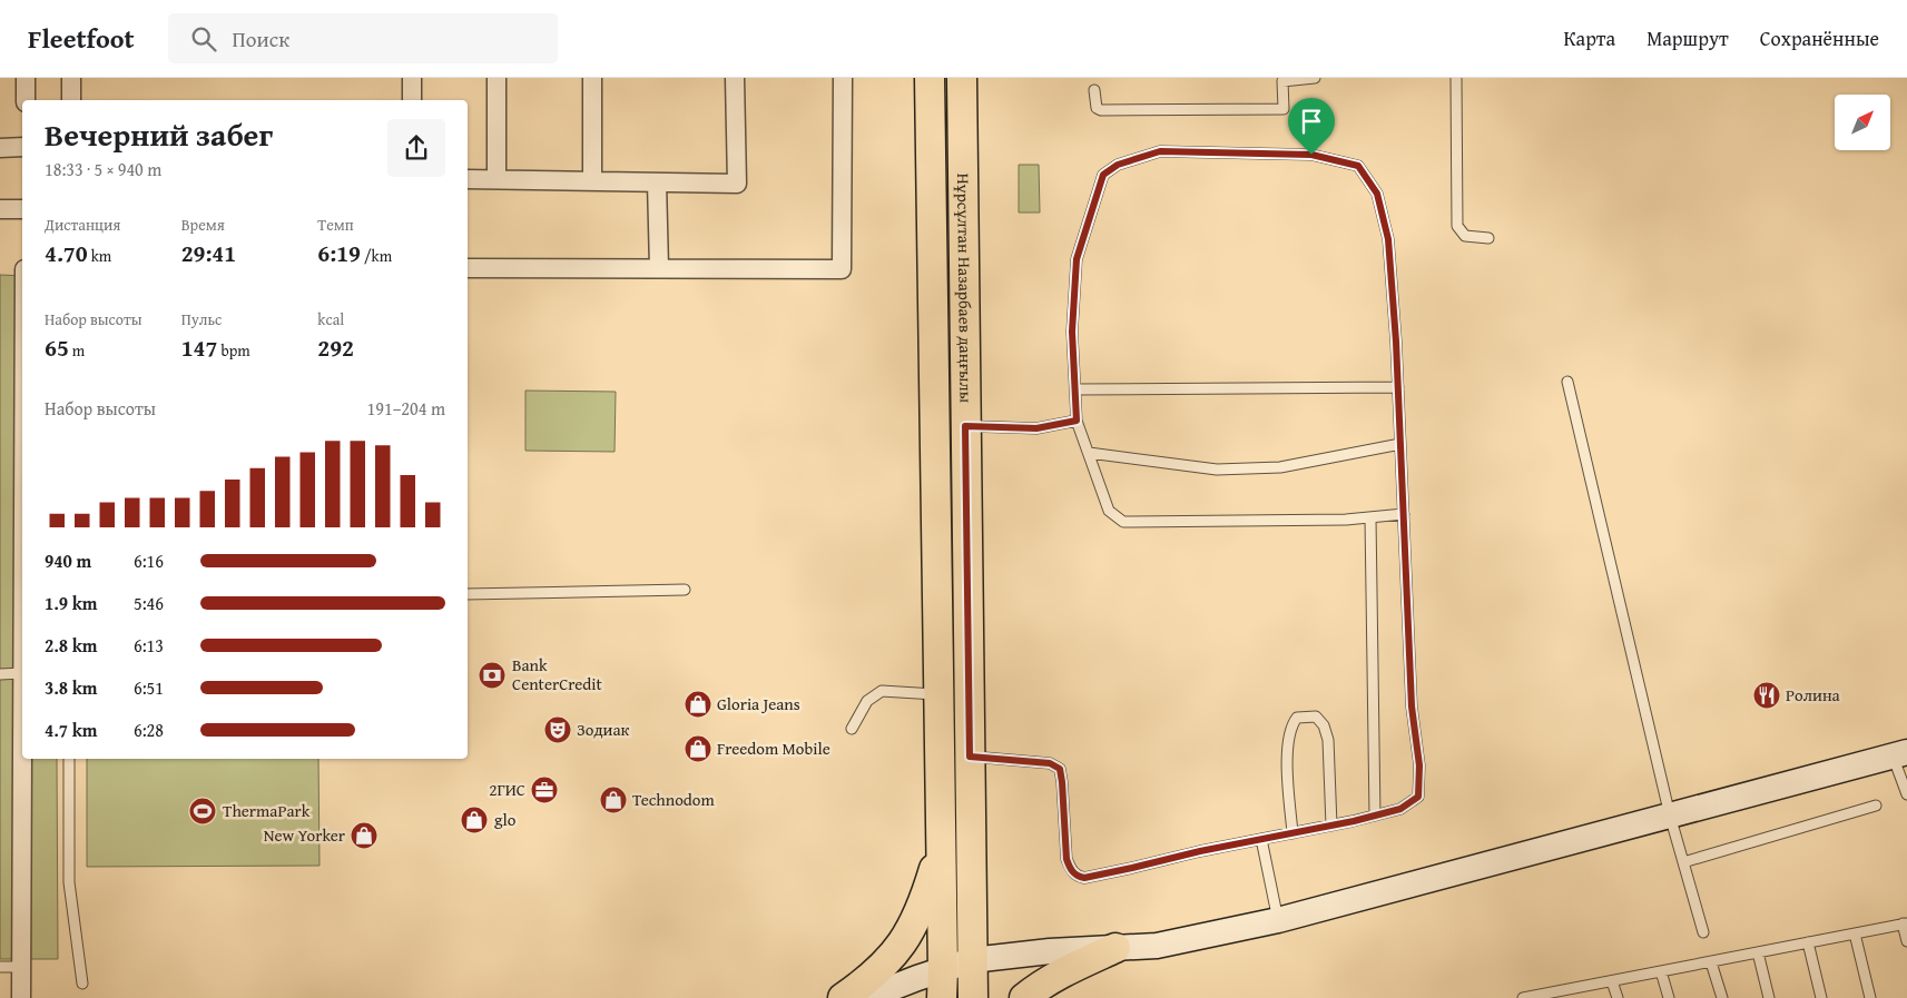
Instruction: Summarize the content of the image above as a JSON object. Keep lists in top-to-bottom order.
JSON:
{
  "streets": {
    "main road": ["Нұрсұлтан Назарбаев даңғылы"]
  },
  "places": {
    "bank": ["Bank CenterCredit"],
    "restaurant": ["Ролина"],
    "shop": [
      "Gloria Jeans",
      "Freedom Mobile",
      "Technodom",
      "glo",
      "New Yorker"
    ],
    "theatre": ["Зодиак"],
    "office": ["2ГИС"],
    "sports": ["ThermaPark"]
  },
  "north": "top right",
  "page": {
    "header": "Fleetfoot",
    "search": "Поиск",
    "nav": ["Карта", "Маршрут", "Сохранённые"],
    "heading": ["Вечерний забег", "18:33 · 5 × 940 m"],
    "stats": [
      ["Дистанция", "4.70 km"],
      ["Время", "29:41"],
      ["Темп", "6:19 /km"],
      ["Набор высоты", "65 m"],
      ["Пульс", "147 bpm"],
      ["kcal", "292"]
    ],
    "chart": ["Набор высоты", "191–204 m"],
    "list": [
      {
        "name": "940 m",
        "note": "6:16"
      },
      {
        "name": "1.9 km",
        "note": "5:46"
      },
      {
        "name": "2.8 km",
        "note": "6:13"
      },
      {
        "name": "3.8 km",
        "note": "6:51"
      },
      {
        "name": "4.7 km",
        "note": "6:28"
      }
    ]
  }
}
